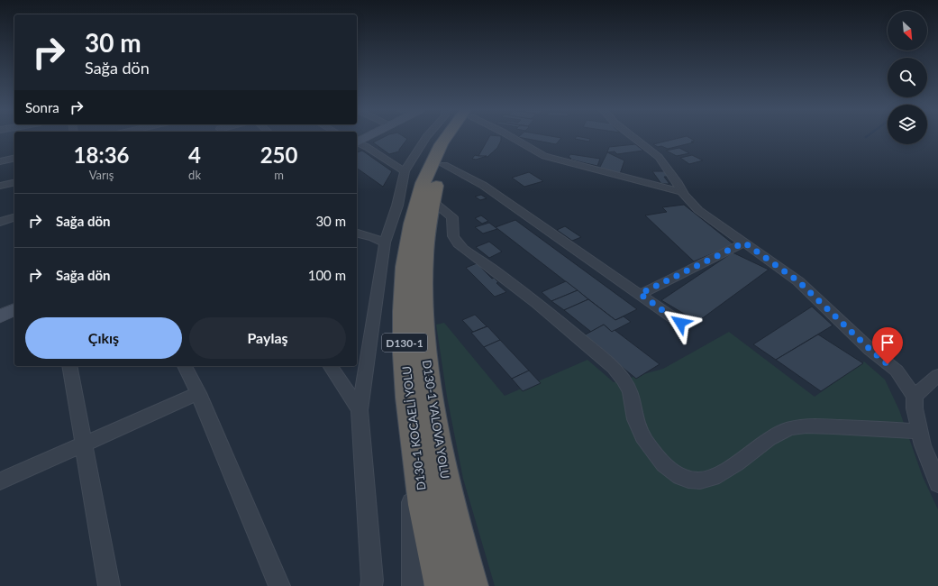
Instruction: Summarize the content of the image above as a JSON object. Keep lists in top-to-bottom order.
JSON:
{
  "streets": {
    "highway": ["D130-1", "D130-1 YALOVA YOLU", "D130-1 KOCAELİ YOLU"]
  },
  "north": "bottom right",
  "page": {
    "turn": ["30 m", "Sağa dön"],
    "then": "Sonra",
    "eta": [
      "18:36",
      "Varış",
      "4",
      "dk",
      "250",
      "m"
    ],
    "list": [
      {
        "name": "Sağa dön",
        "value": "30 m"
      },
      {
        "name": "Sağa dön",
        "value": "100 m"
      }
    ],
    "buttons": ["Çıkış", "Paylaş"]
  }
}
